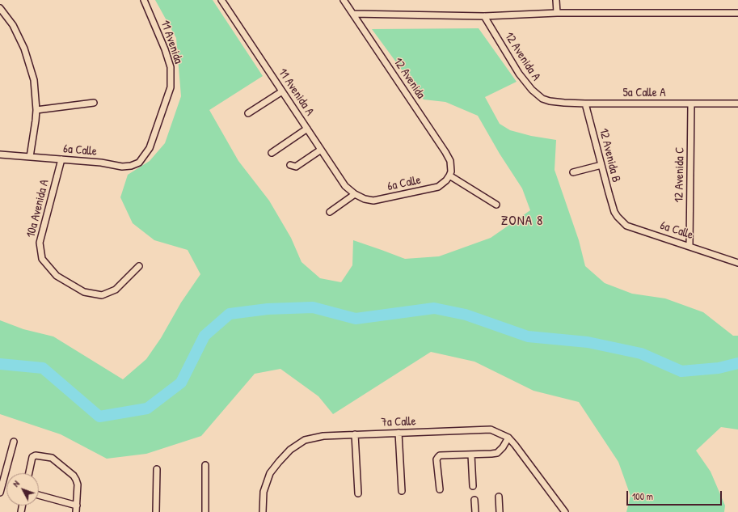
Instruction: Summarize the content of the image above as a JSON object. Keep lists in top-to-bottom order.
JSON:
{
  "streets": {
    "street": [
      "11 Avenida",
      "12 Avenida A",
      "12 Avenida",
      "11 Avenida A",
      "5a Calle A",
      "6a Calle",
      "12 Avenida B",
      "12 Avenida C",
      "10a Avenida A",
      "7a Calle"
    ]
  },
  "crossings": [
    ["11 Avenida", "6a Calle"],
    ["12 Avenida A", "5a Calle A"],
    ["12 Avenida", "6a Calle"],
    ["11 Avenida A", "6a Calle"],
    ["5a Calle A", "12 Avenida B"],
    ["5a Calle A", "12 Avenida C"],
    ["6a Calle", "12 Avenida B"],
    ["6a Calle", "12 Avenida C"],
    ["6a Calle", "10a Avenida A"]
  ],
  "districts": ["ZONA 8"],
  "scale_bar": "100 m",
  "north": "top left"
}
